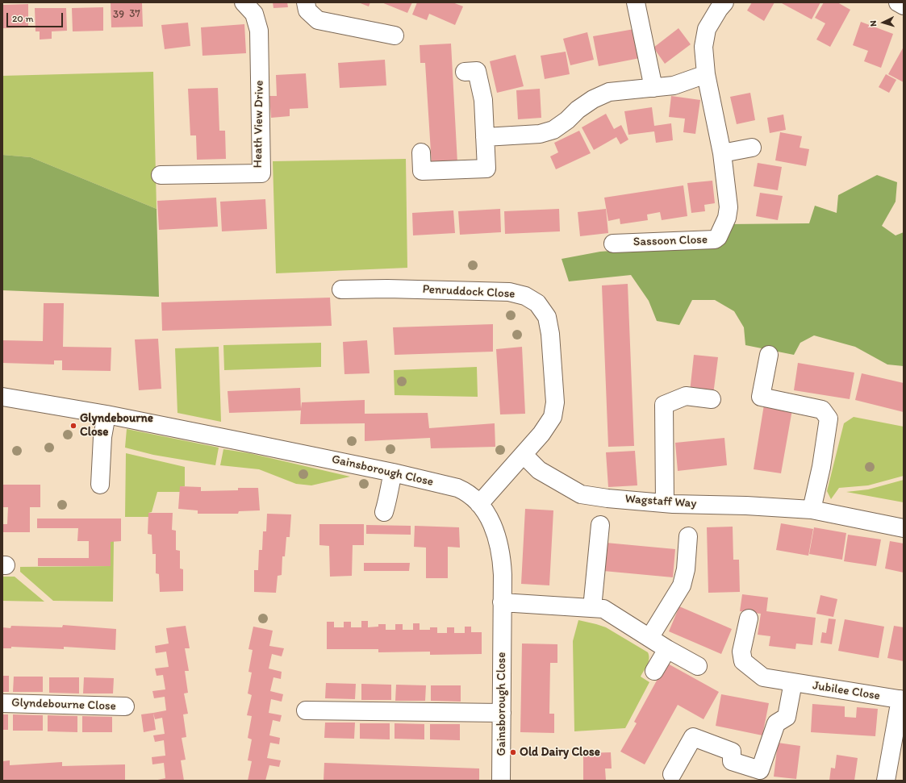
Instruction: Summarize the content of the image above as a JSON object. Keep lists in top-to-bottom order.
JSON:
{
  "streets": {
    "street": [
      "Heath View Drive",
      "Sassoon Close",
      "Penruddock Close",
      "Gainsborough Close",
      "Wagstaff Way",
      "Jubilee Close",
      "Glyndebourne Close"
    ]
  },
  "crossings": [
    ["Penruddock Close", "Gainsborough Close"],
    ["Penruddock Close", "Wagstaff Way"]
  ],
  "places": ["Glyndebourne Close", "Old Dairy Close"],
  "house_numbers": ["37", "39"],
  "scale_bar": "20 m",
  "north": "left"
}
